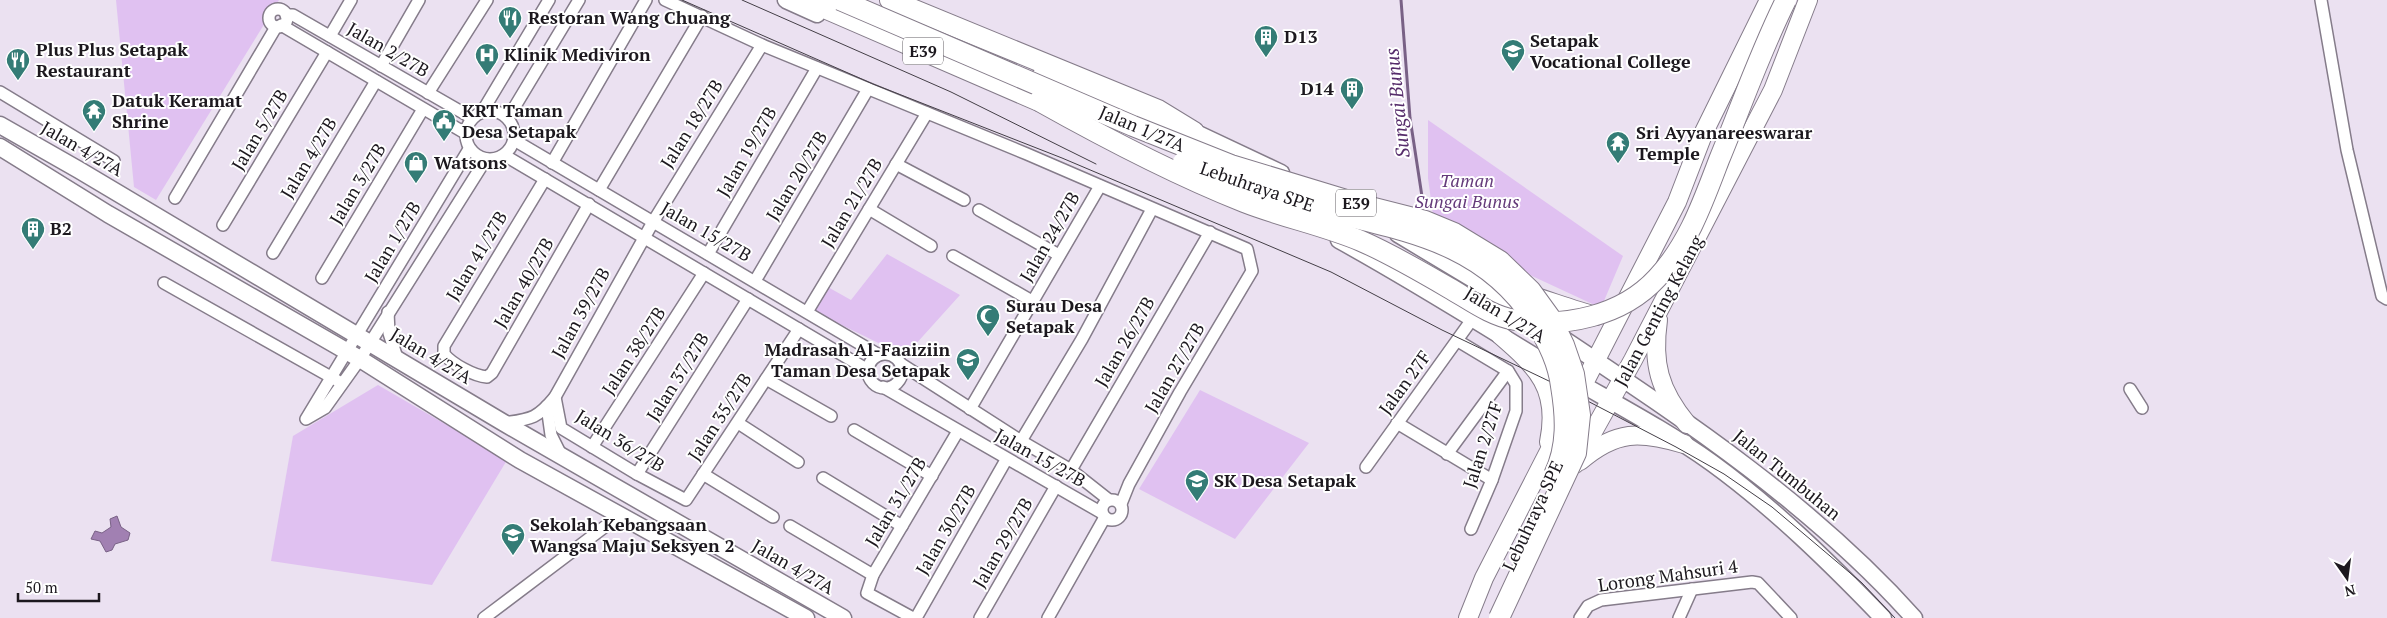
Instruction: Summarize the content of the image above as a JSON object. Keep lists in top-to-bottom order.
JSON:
{
  "streets": {
    "highway": ["E39", "Lebuhraya SPE"],
    "main road": [
      "Jalan 1/27A",
      "Jalan 4/27A",
      "Jalan Genting Kelang",
      "Jalan Tumbuhan"
    ],
    "street": [
      "Jalan 2/27B",
      "Jalan 18/27B",
      "Jalan 5/27B",
      "Jalan 19/27B",
      "Jalan 4/27B",
      "Jalan 20/27B",
      "Jalan 3/27B",
      "Jalan 21/27B",
      "Jalan 15/27B",
      "Jalan 24/27B",
      "Jalan 1/27B",
      "Jalan 41/27B",
      "Jalan 40/27B",
      "Jalan 39/27B",
      "Jalan 26/27B",
      "Jalan 38/27B",
      "Jalan 27/27B",
      "Jalan 37/27B",
      "Jalan 27F",
      "Jalan 35/27B",
      "Jalan 36/27B",
      "Jalan 2/27F",
      "Jalan 31/27B",
      "Jalan 30/27B",
      "Jalan 29/27B",
      "Lorong Mahsuri 4"
    ]
  },
  "crossings": [
    ["Jalan 2/27B", "Jalan 5/27B"],
    ["Jalan 2/27B", "Jalan 4/27B"],
    ["Jalan 2/27B", "Jalan 3/27B"],
    ["Jalan 2/27B", "Jalan 15/27B"],
    ["Jalan 2/27B", "Jalan 1/27B"],
    ["E39", "Lebuhraya SPE"],
    ["Jalan 18/27B", "Jalan 15/27B"],
    ["Jalan 18/27B", "Jalan 39/27B"],
    ["Jalan 1/27A", "Jalan Genting Kelang"],
    ["Jalan 1/27A", "Jalan 27F"],
    ["Jalan 1/27A", "Jalan Tumbuhan"],
    ["Jalan 4/27A", "Jalan 1/27B"],
    ["Jalan 4/27A", "Jalan 39/27B"],
    ["Jalan 19/27B", "Jalan 15/27B"],
    ["Jalan 20/27B", "Jalan 15/27B"],
    ["Lebuhraya SPE", "Jalan Genting Kelang"],
    ["Jalan 21/27B", "Jalan 15/27B"],
    ["Jalan 15/27B", "Jalan 24/27B"],
    ["Jalan 15/27B", "Jalan 1/27B"],
    ["Jalan 15/27B", "Jalan 41/27B"],
    ["Jalan 15/27B", "Jalan 40/27B"],
    ["Jalan 15/27B", "Jalan 39/27B"],
    ["Jalan 15/27B", "Jalan 26/27B"],
    ["Jalan 15/27B", "Jalan 38/27B"],
    ["Jalan 15/27B", "Jalan 27/27B"],
    ["Jalan 15/27B", "Jalan 37/27B"],
    ["Jalan 15/27B", "Jalan 35/27B"],
    ["Jalan 15/27B", "Jalan 31/27B"],
    ["Jalan 15/27B", "Jalan 30/27B"],
    ["Jalan 15/27B", "Jalan 29/27B"],
    ["Jalan 41/27B", "Jalan 40/27B"],
    ["Jalan Genting Kelang", "Jalan Tumbuhan"],
    ["Jalan 39/27B", "Jalan 36/27B"],
    ["Jalan 26/27B", "Jalan 27/27B"],
    ["Jalan 38/27B", "Jalan 36/27B"],
    ["Jalan 37/27B", "Jalan 36/27B"],
    ["Jalan 35/27B", "Jalan 36/27B"],
    ["Jalan 31/27B", "Jalan 30/27B"]
  ],
  "water": ["Sungai Bunus"],
  "parks": ["Taman Sungai Bunus"],
  "places": {
    "restaurant": ["Restoran Wang Chuang", "Plus Plus Setapak Restaurant"],
    "building": ["D13", "D14", "B2"],
    "school or university": [
      "Setapak Vocational College",
      "Madrasah Al-Faaiziin Taman Desa Setapak",
      "SK Desa Setapak",
      "Sekolah Kebangsaan Wangsa Maju Seksyen 2"
    ],
    "hospital": ["Klinik Mediviron"],
    "temple": ["Datuk Keramat Shrine", "Sri Ayyanareeswarar Temple"],
    "public building": ["KRT Taman Desa Setapak"],
    "shop": ["Watsons"],
    "mosque": ["Surau Desa Setapak"]
  },
  "scale_bar": "50 m",
  "north": "bottom"
}
